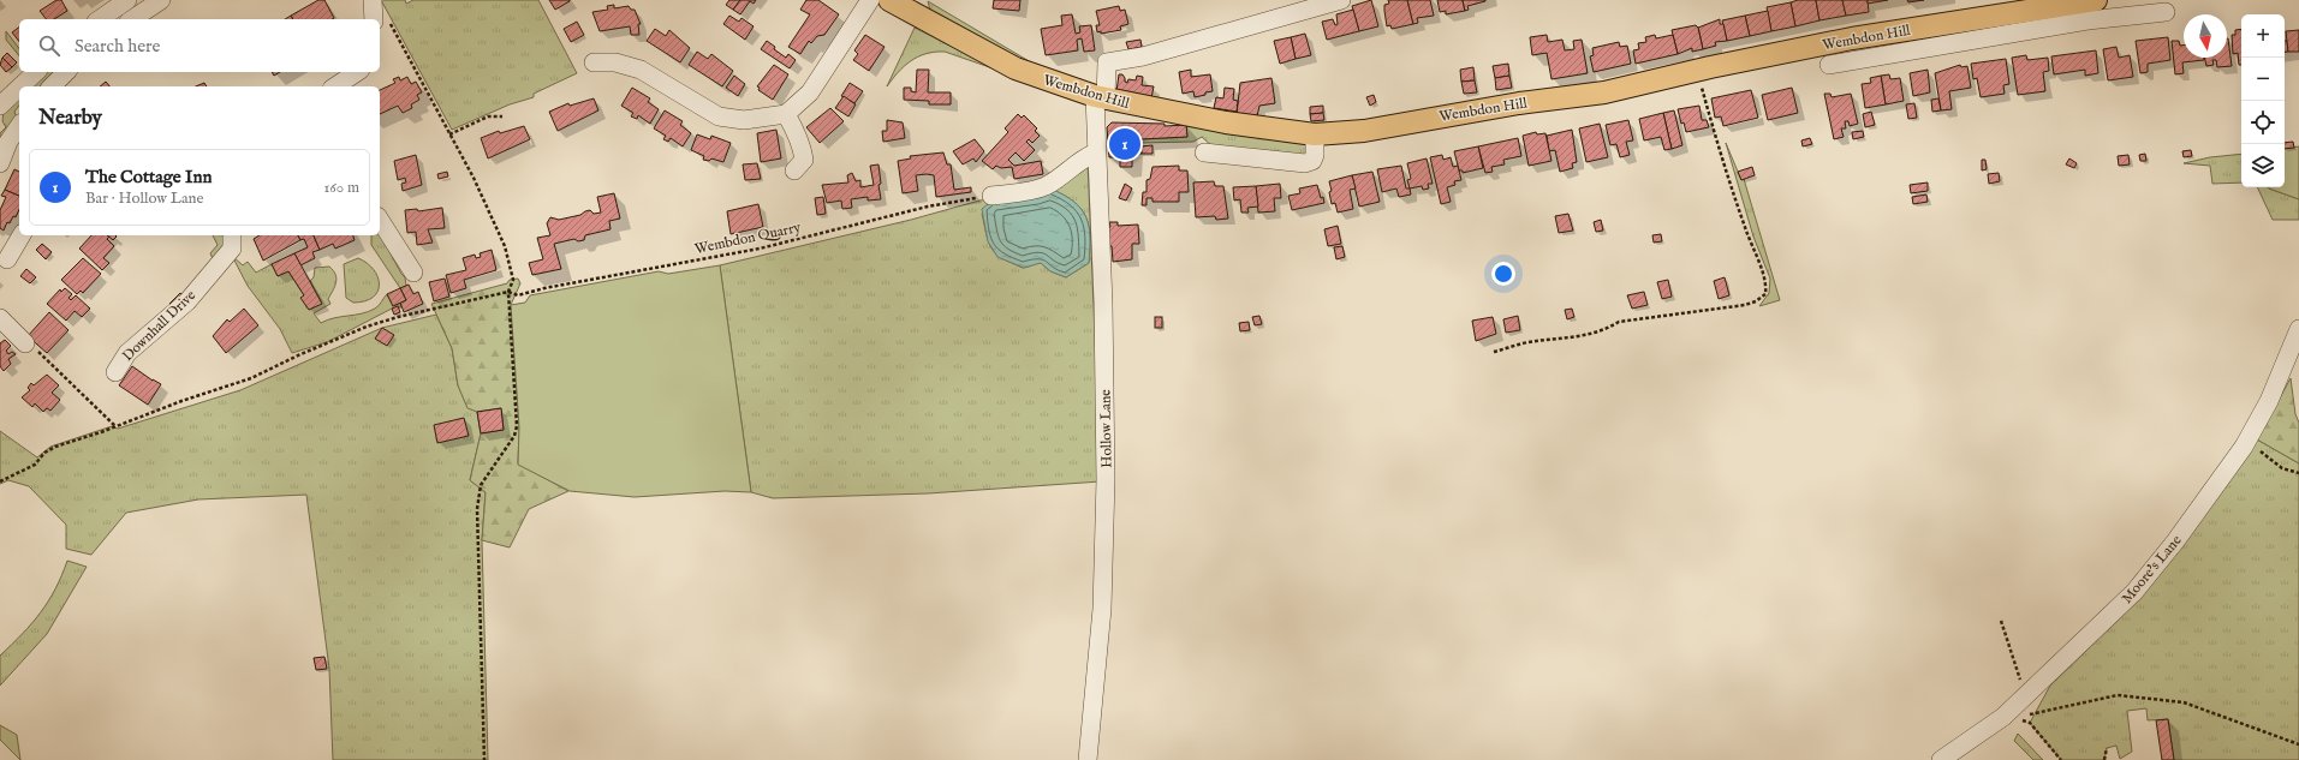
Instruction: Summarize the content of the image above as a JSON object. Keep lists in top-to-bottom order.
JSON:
{
  "streets": {
    "main road": ["Wembdon Hill"],
    "street": ["Downhall Drive", "Hollow Lane", "Moore's Lane"],
    "path": ["Wembdon Quarry"]
  },
  "crossings": [
    ["Wembdon Hill", "Hollow Lane"]
  ],
  "north": "bottom",
  "page": {
    "map_buttons": ["+", "−"],
    "search": "Search here",
    "heading": "Nearby",
    "pins": "1",
    "list": [
      {
        "mark": "1",
        "name": "The Cottage Inn",
        "note": "Bar · Hollow Lane",
        "value": "160 m"
      }
    ]
  }
}
